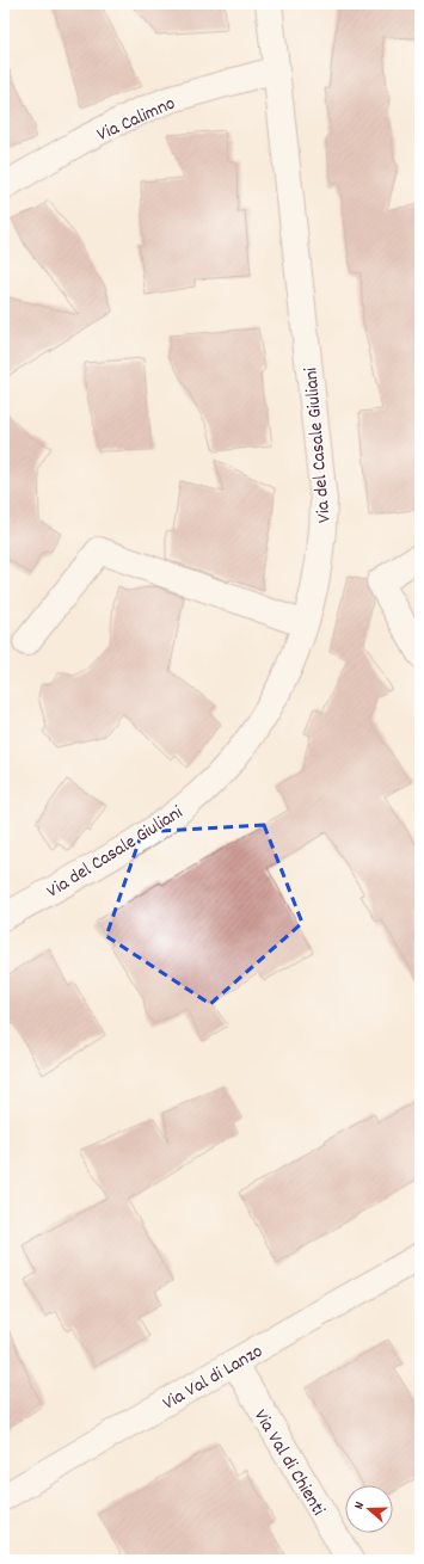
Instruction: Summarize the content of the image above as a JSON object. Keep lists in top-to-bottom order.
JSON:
{
  "streets": {
    "street": [
      "Via Calimno",
      "Via del Casale Giuliani",
      "Via Val di Lanzo",
      "Via Val di Chienti"
    ]
  },
  "crossings": [
    ["Via Calimno", "Via del Casale Giuliani"],
    ["Via Val di Lanzo", "Via Val di Chienti"]
  ],
  "north": "left"
}
